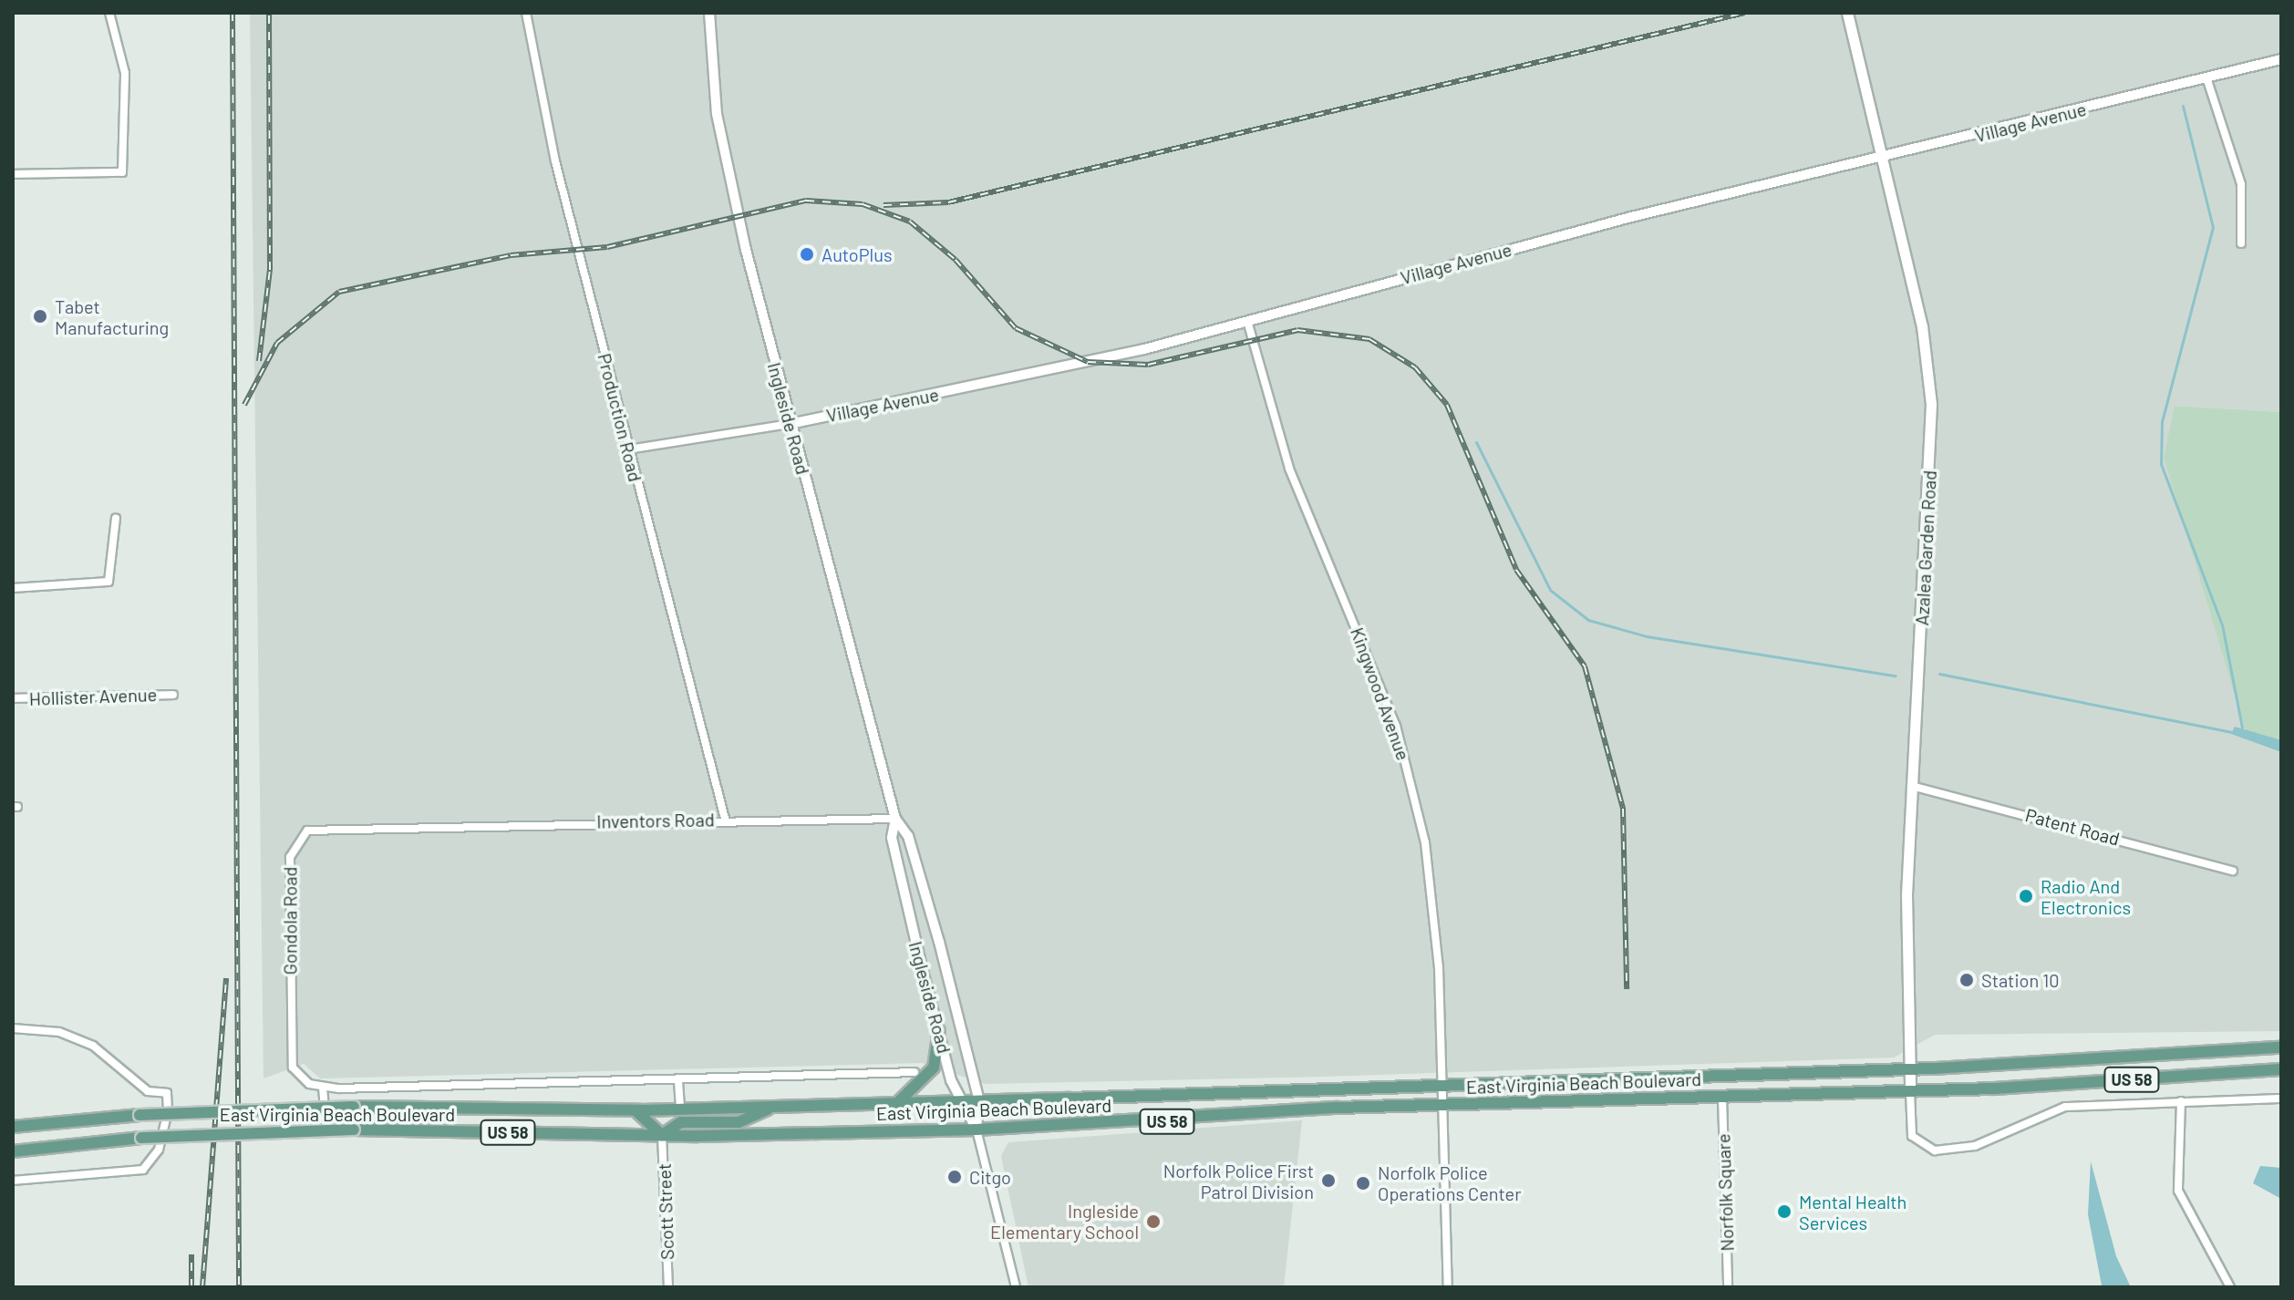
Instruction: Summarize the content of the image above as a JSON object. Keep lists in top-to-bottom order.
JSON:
{
  "streets": {
    "main road": ["Azalea Garden Road", "US 58", "East Virginia Beach Boulevard"],
    "street": [
      "Village Avenue",
      "Production Road",
      "Ingleside Road",
      "Kingwood Avenue",
      "Hollister Avenue",
      "Inventors Road",
      "Patent Road",
      "Gondola Road",
      "Norfolk Square",
      "Scott Street"
    ]
  },
  "crossings": [
    ["Village Avenue", "Production Road"],
    ["Village Avenue", "Ingleside Road"],
    ["Village Avenue", "Azalea Garden Road"],
    ["Village Avenue", "Kingwood Avenue"],
    ["Production Road", "Inventors Road"],
    ["Ingleside Road", "Inventors Road"],
    ["Ingleside Road", "East Virginia Beach Boulevard"],
    ["Azalea Garden Road", "Patent Road"],
    ["Azalea Garden Road", "East Virginia Beach Boulevard"],
    ["Kingwood Avenue", "East Virginia Beach Boulevard"],
    ["Inventors Road", "Gondola Road"],
    ["Gondola Road", "East Virginia Beach Boulevard"],
    ["East Virginia Beach Boulevard", "Norfolk Square"],
    ["East Virginia Beach Boulevard", "Scott Street"]
  ],
  "places": [
    "AutoPlus",
    "Tabet Manufacturing",
    "Radio And Electronics",
    "Station 10",
    "Citgo",
    "Norfolk Police First Patrol Division",
    "Norfolk Police Operations Center",
    "Mental Health Services",
    "Ingleside Elementary School"
  ]
}
